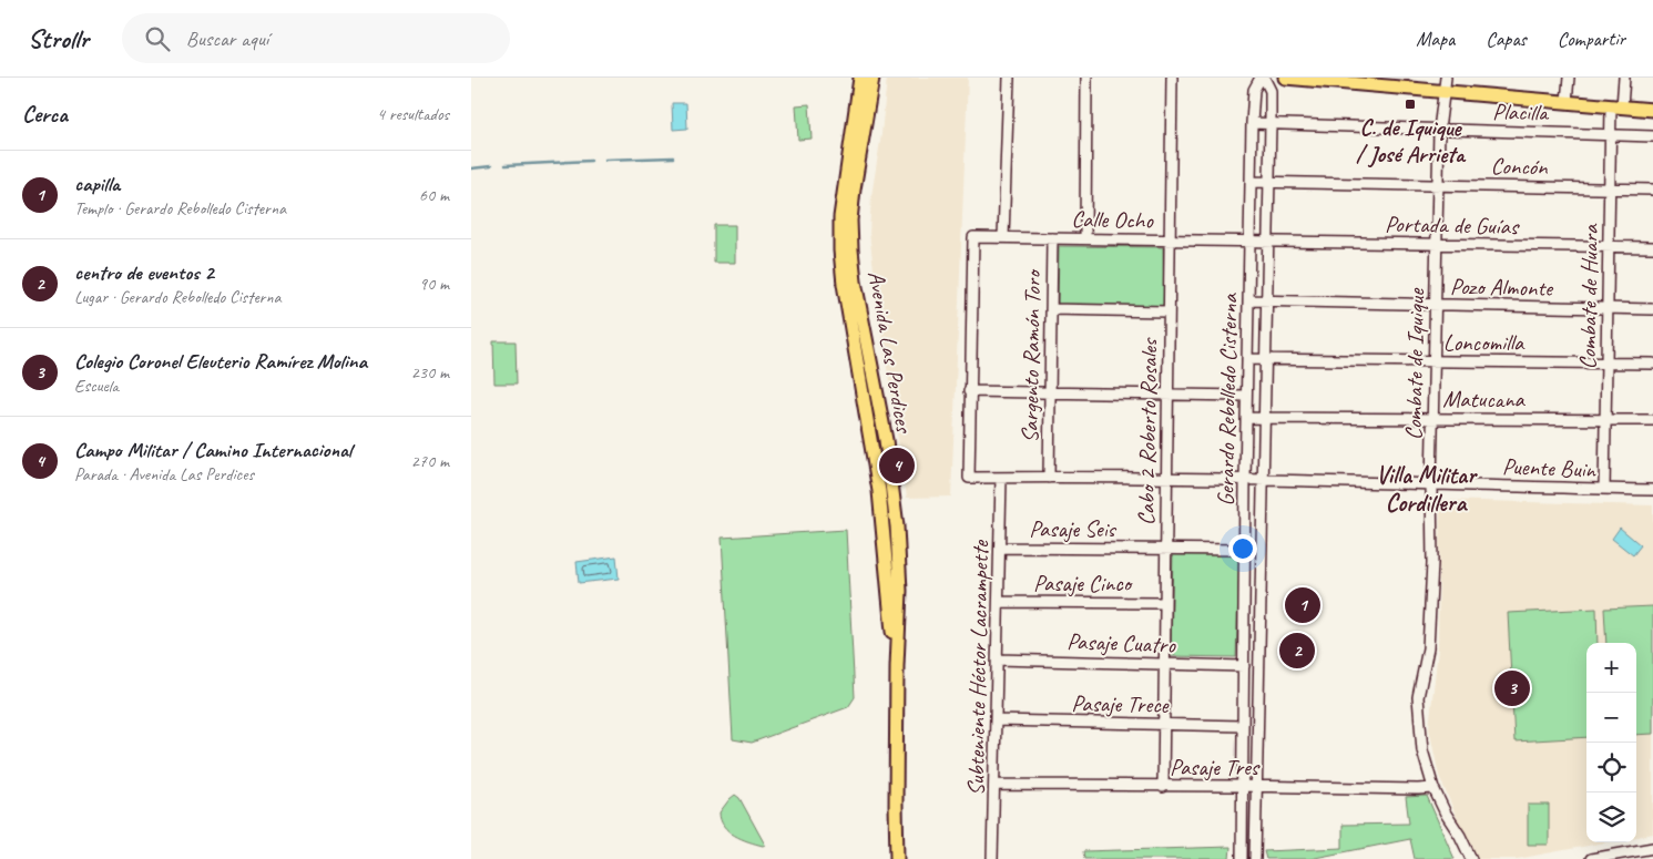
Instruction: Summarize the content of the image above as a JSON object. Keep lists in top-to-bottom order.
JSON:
{
  "streets": {
    "main road": ["Avenida Las Perdices"],
    "street": [
      "Placilla",
      "Concón",
      "Calle Ocho",
      "Portada de Guías",
      "Pozo Almonte",
      "Combate de Huara",
      "Loncomilla",
      "Sargento Ramón Toro",
      "Combate de Iquique",
      "Matucana",
      "Gerardo Rebolledo Cisterna",
      "Cabo 2 Roberto Rosales",
      "Puente Buin",
      "Pasaje Seis",
      "Pasaje Cinco",
      "Pasaje Cuatro",
      "Subteniente Héctor Lacrampette",
      "Pasaje Trece",
      "Pasaje Tres"
    ]
  },
  "crossings": [
    ["Placilla", "Combate de Huara"],
    ["Placilla", "Combate de Iquique"],
    ["Placilla", "Gerardo Rebolledo Cisterna"],
    ["Concón", "Combate de Huara"],
    ["Concón", "Combate de Iquique"],
    ["Concón", "Gerardo Rebolledo Cisterna"],
    ["Calle Ocho", "Portada de Guías"],
    ["Calle Ocho", "Sargento Ramón Toro"],
    ["Calle Ocho", "Gerardo Rebolledo Cisterna"],
    ["Calle Ocho", "Cabo 2 Roberto Rosales"],
    ["Calle Ocho", "Puente Buin"],
    ["Portada de Guías", "Combate de Huara"],
    ["Portada de Guías", "Combate de Iquique"],
    ["Portada de Guías", "Gerardo Rebolledo Cisterna"],
    ["Pozo Almonte", "Combate de Huara"],
    ["Pozo Almonte", "Combate de Iquique"],
    ["Pozo Almonte", "Gerardo Rebolledo Cisterna"],
    ["Combate de Huara", "Loncomilla"],
    ["Combate de Huara", "Matucana"],
    ["Combate de Huara", "Puente Buin"],
    ["Loncomilla", "Combate de Iquique"],
    ["Loncomilla", "Gerardo Rebolledo Cisterna"],
    ["Sargento Ramón Toro", "Puente Buin"],
    ["Combate de Iquique", "Matucana"],
    ["Combate de Iquique", "Puente Buin"],
    ["Combate de Iquique", "Pasaje Tres"],
    ["Matucana", "Gerardo Rebolledo Cisterna"],
    ["Gerardo Rebolledo Cisterna", "Puente Buin"],
    ["Gerardo Rebolledo Cisterna", "Pasaje Seis"],
    ["Gerardo Rebolledo Cisterna", "Pasaje Cuatro"],
    ["Gerardo Rebolledo Cisterna", "Pasaje Trece"],
    ["Gerardo Rebolledo Cisterna", "Pasaje Tres"],
    ["Cabo 2 Roberto Rosales", "Puente Buin"],
    ["Cabo 2 Roberto Rosales", "Pasaje Seis"],
    ["Cabo 2 Roberto Rosales", "Pasaje Cinco"],
    ["Cabo 2 Roberto Rosales", "Pasaje Cuatro"],
    ["Cabo 2 Roberto Rosales", "Pasaje Trece"],
    ["Cabo 2 Roberto Rosales", "Pasaje Tres"],
    ["Puente Buin", "Subteniente Héctor Lacrampette"],
    ["Pasaje Seis", "Subteniente Héctor Lacrampette"],
    ["Pasaje Cinco", "Subteniente Héctor Lacrampette"],
    ["Pasaje Cuatro", "Subteniente Héctor Lacrampette"],
    ["Subteniente Héctor Lacrampette", "Pasaje Trece"],
    ["Subteniente Héctor Lacrampette", "Pasaje Tres"]
  ],
  "districts": ["Villa Militar Cordillera"],
  "places": {
    "transit": ["C. de Iquique / José Arrieta"]
  },
  "page": {
    "header": "Strollr",
    "search": "Buscar aquí",
    "nav": ["Mapa", "Capas", "Compartir"],
    "heading": ["Cerca", "4 resultados"],
    "list": [
      {
        "mark": "1",
        "name": "capilla",
        "note": "Templo · Gerardo Rebolledo Cisterna",
        "value": "60 m"
      },
      {
        "mark": "2",
        "name": "centro de eventos 2",
        "note": "Lugar · Gerardo Rebolledo Cisterna",
        "value": "90 m"
      },
      {
        "mark": "3",
        "name": "Colegio Coronel Eleuterio Ramírez Molina",
        "note": "Escuela",
        "value": "230 m"
      },
      {
        "mark": "4",
        "name": "Campo Militar / Camino Internacional",
        "note": "Parada · Avenida Las Perdices",
        "value": "270 m"
      }
    ],
    "pins": [
      "4",
      "1",
      "2",
      "3"
    ],
    "map_buttons": ["+", "−"]
  }
}
